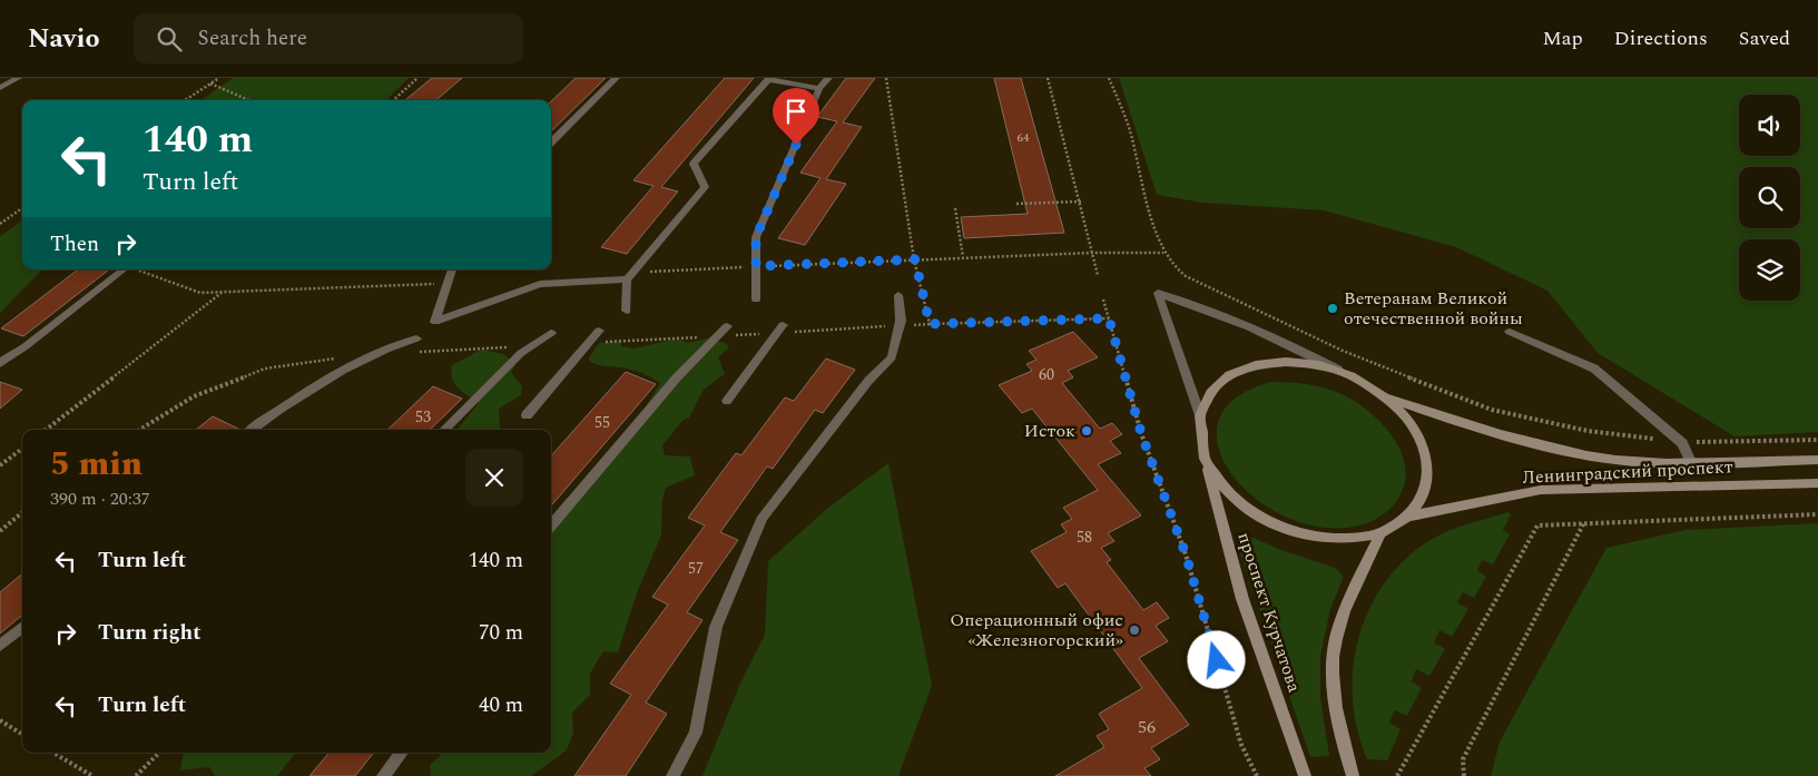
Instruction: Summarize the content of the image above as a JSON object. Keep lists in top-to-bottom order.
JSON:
{
  "streets": {
    "main road": ["Ленинградский проспект", "проспект Курчатова"]
  },
  "places": ["Ветеранам Великой отечественной войны", "Исток", "Операционный офис «Железногорский»"],
  "house_numbers": [
    "64",
    "60",
    "53",
    "55",
    "58",
    "57",
    "56"
  ],
  "page": {
    "header": "Navio",
    "search": "Search here",
    "nav": ["Map", "Directions", "Saved"],
    "turn": ["140 m", "Turn left"],
    "then": "Then",
    "heading": ["5 min", "390 m · 20:37"],
    "list": [
      {
        "name": "Turn left",
        "value": "140 m"
      },
      {
        "name": "Turn right",
        "value": "70 m"
      },
      {
        "name": "Turn left",
        "value": "40 m"
      }
    ]
  }
}
